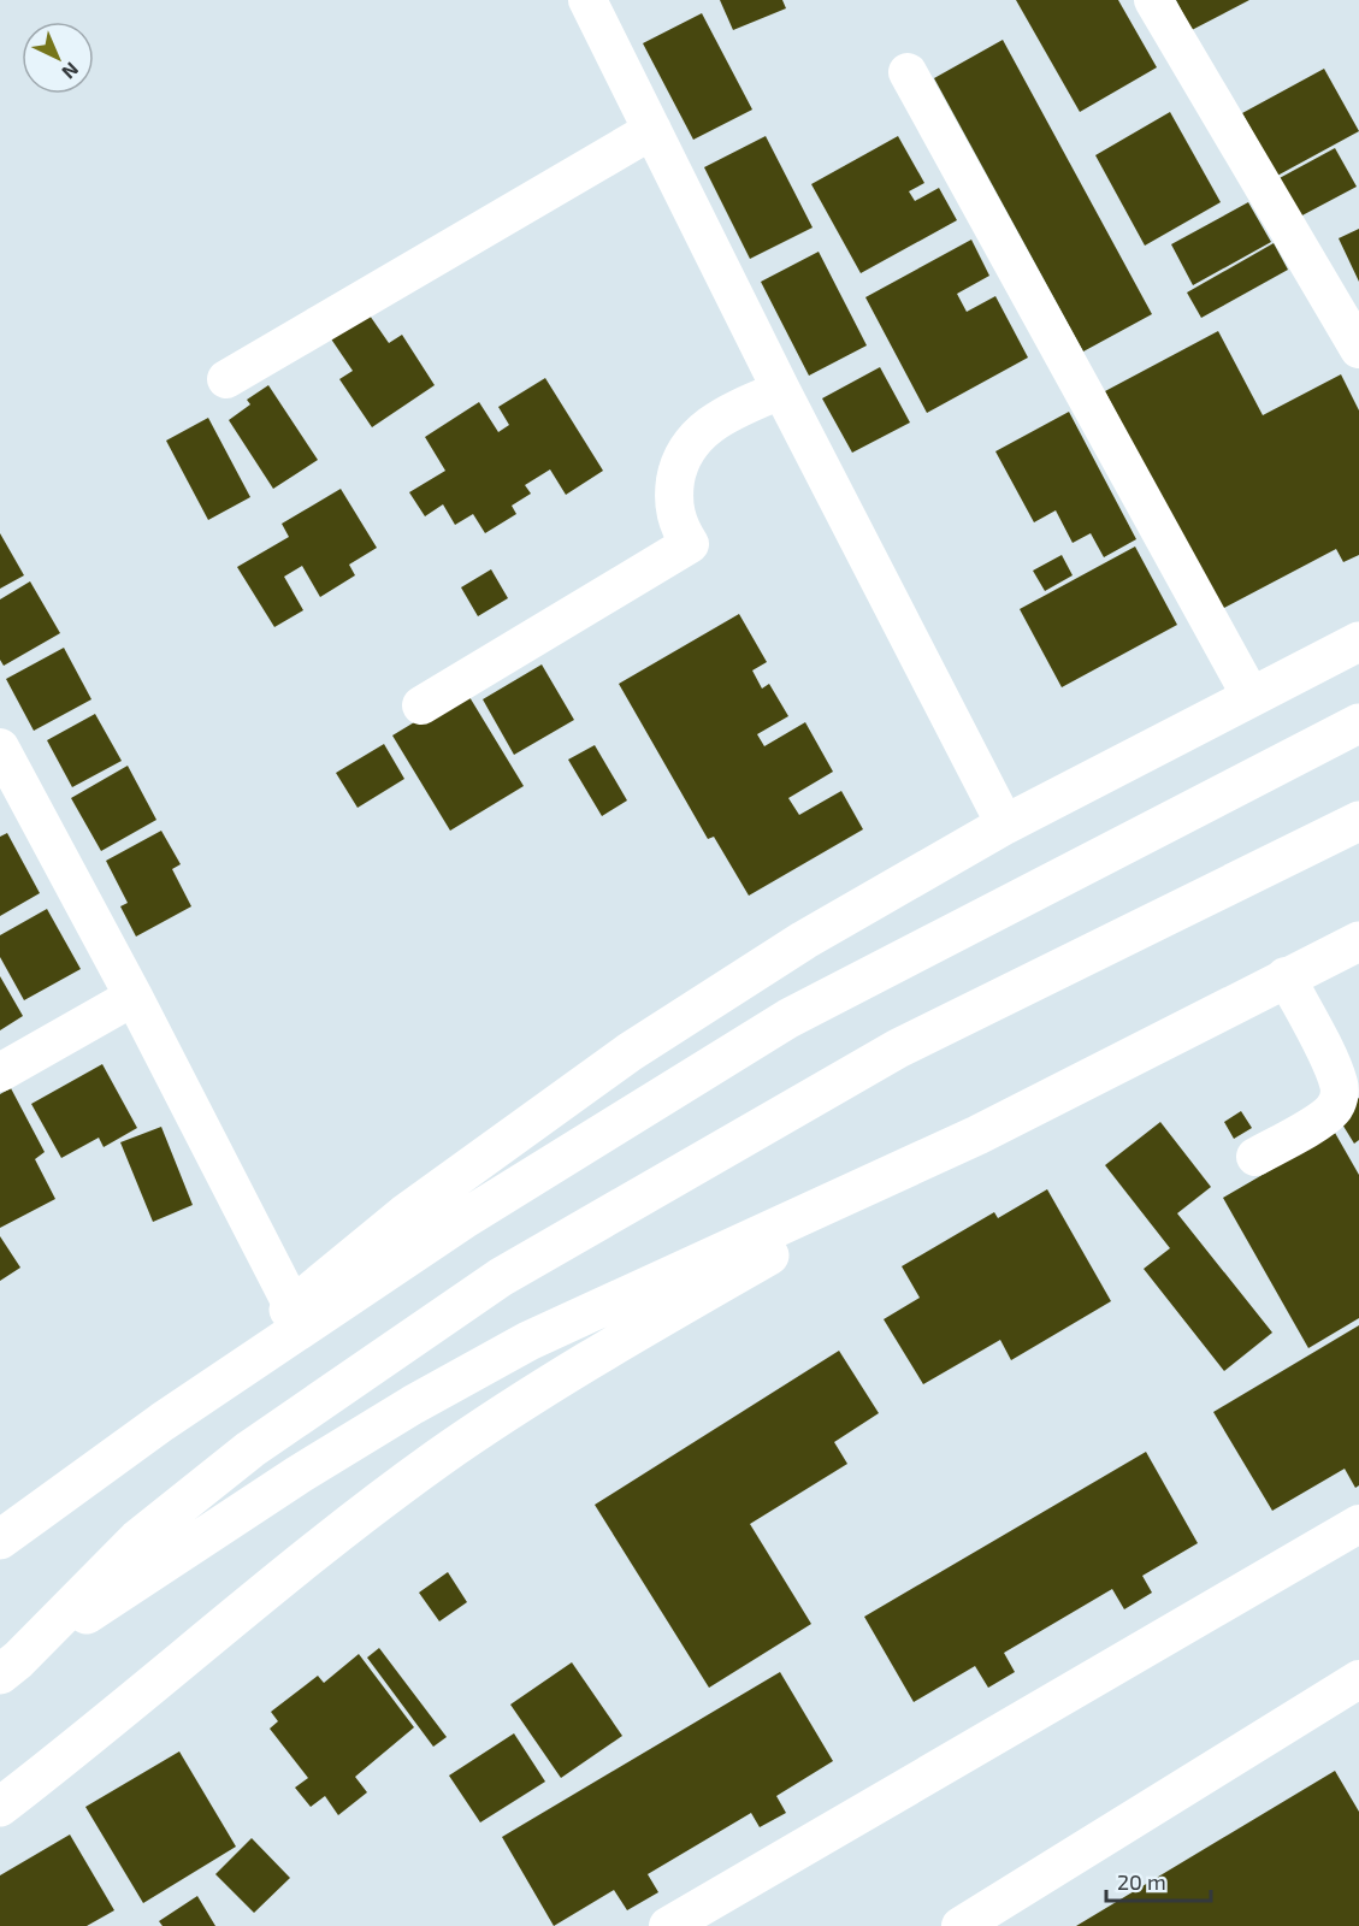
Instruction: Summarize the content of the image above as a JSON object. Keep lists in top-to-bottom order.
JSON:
{
  "scale_bar": "20 m",
  "north": "bottom right"
}
